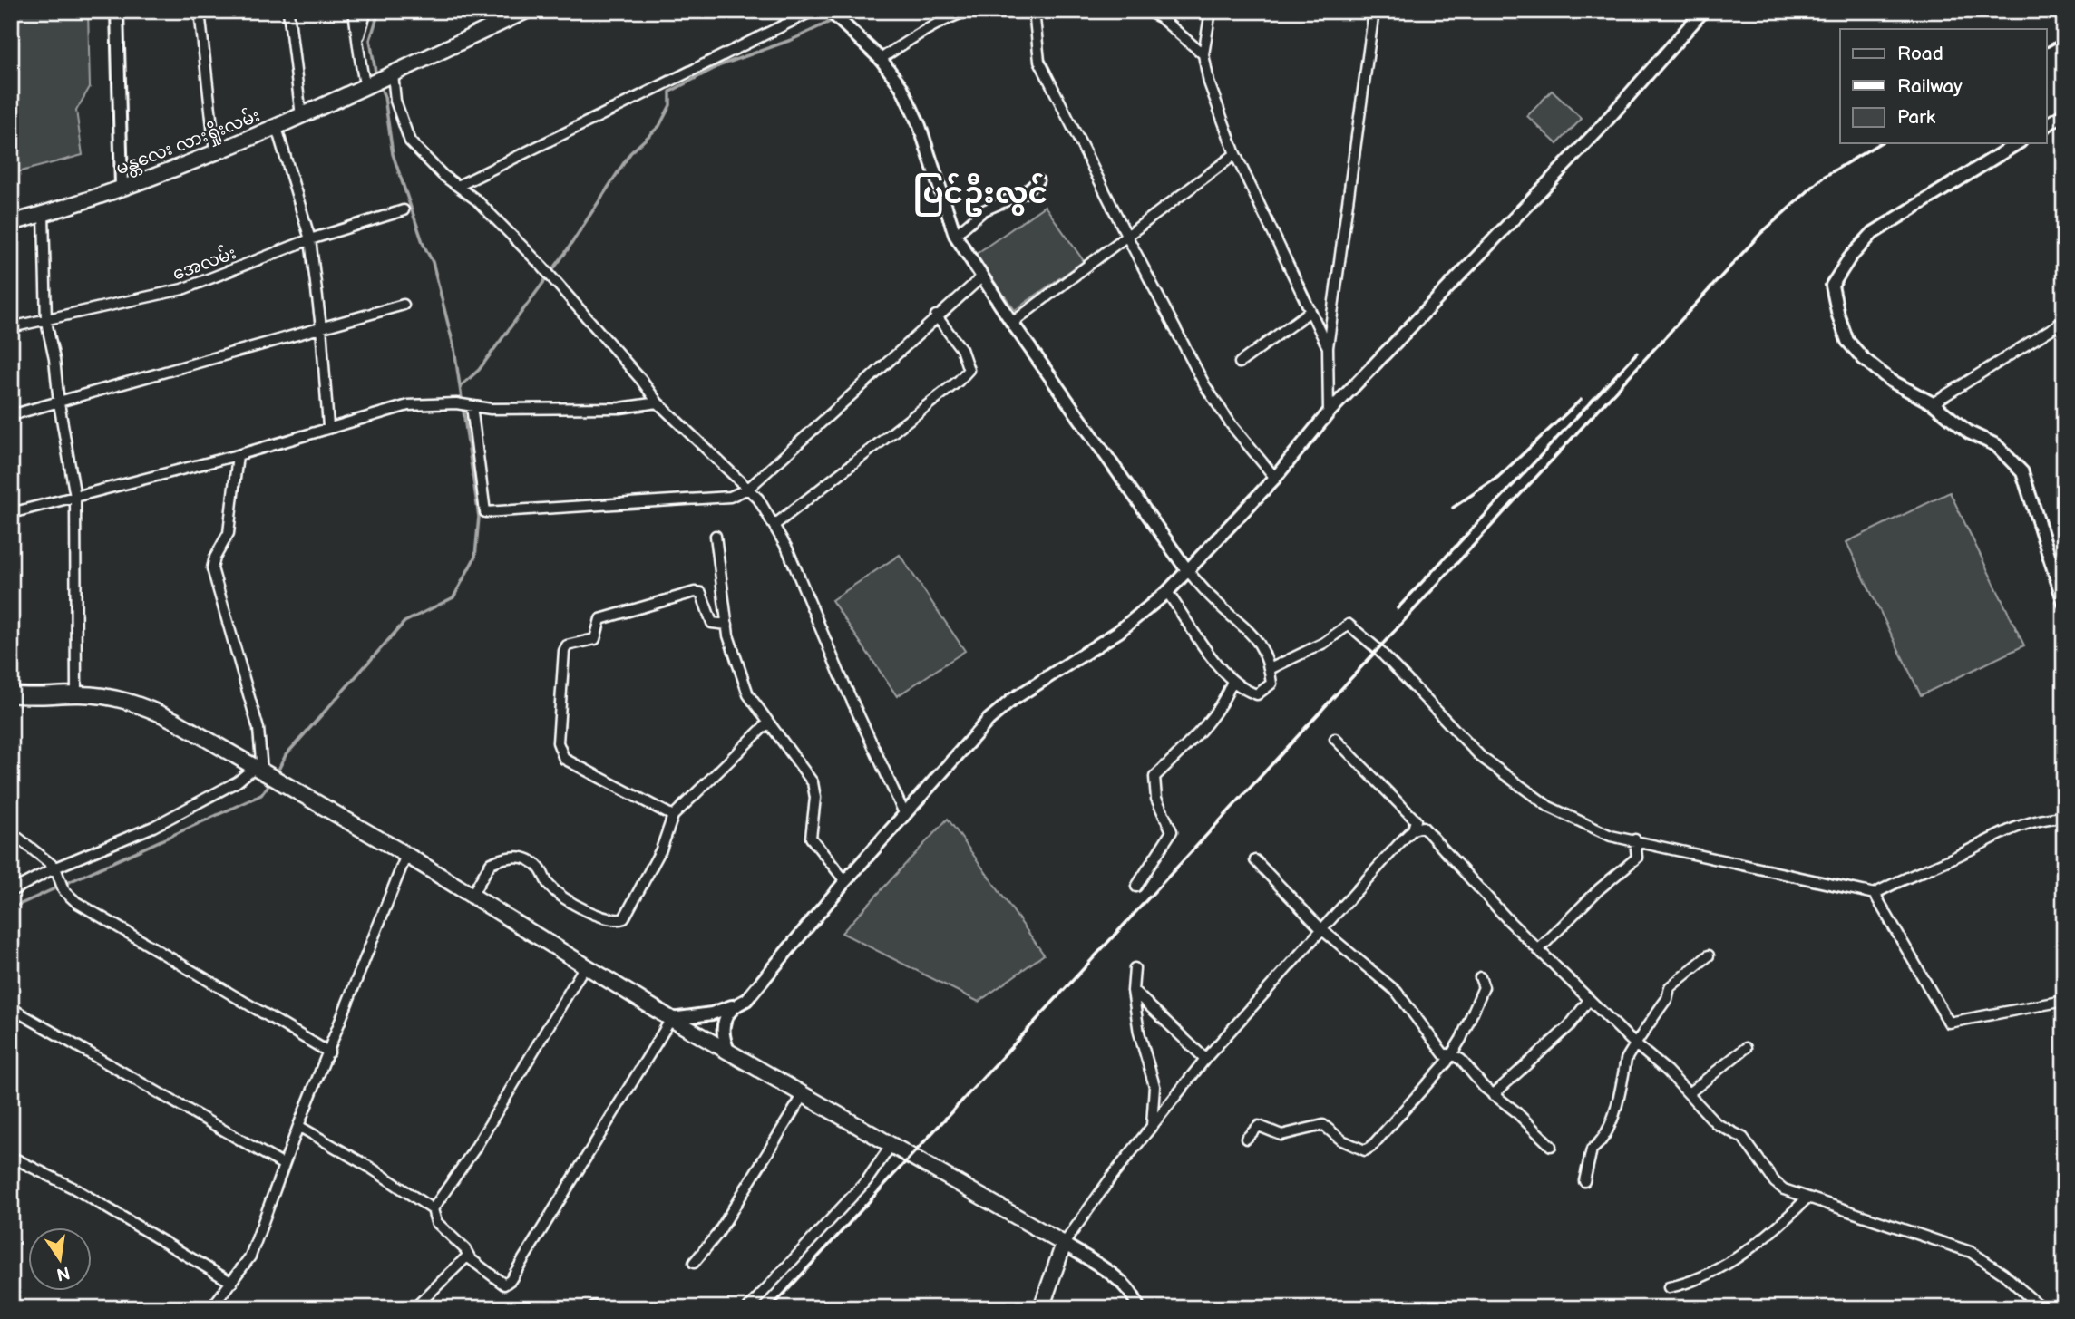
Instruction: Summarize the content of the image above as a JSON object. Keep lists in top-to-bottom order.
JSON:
{
  "streets": {
    "main road": ["မန္တလေး လားရှိုးလမ်း"],
    "street": ["အေလမ်း"]
  },
  "districts": ["ပြင်ဦးလွင်"],
  "legend": ["Road", "Railway", "Park"],
  "north": "bottom"
}
